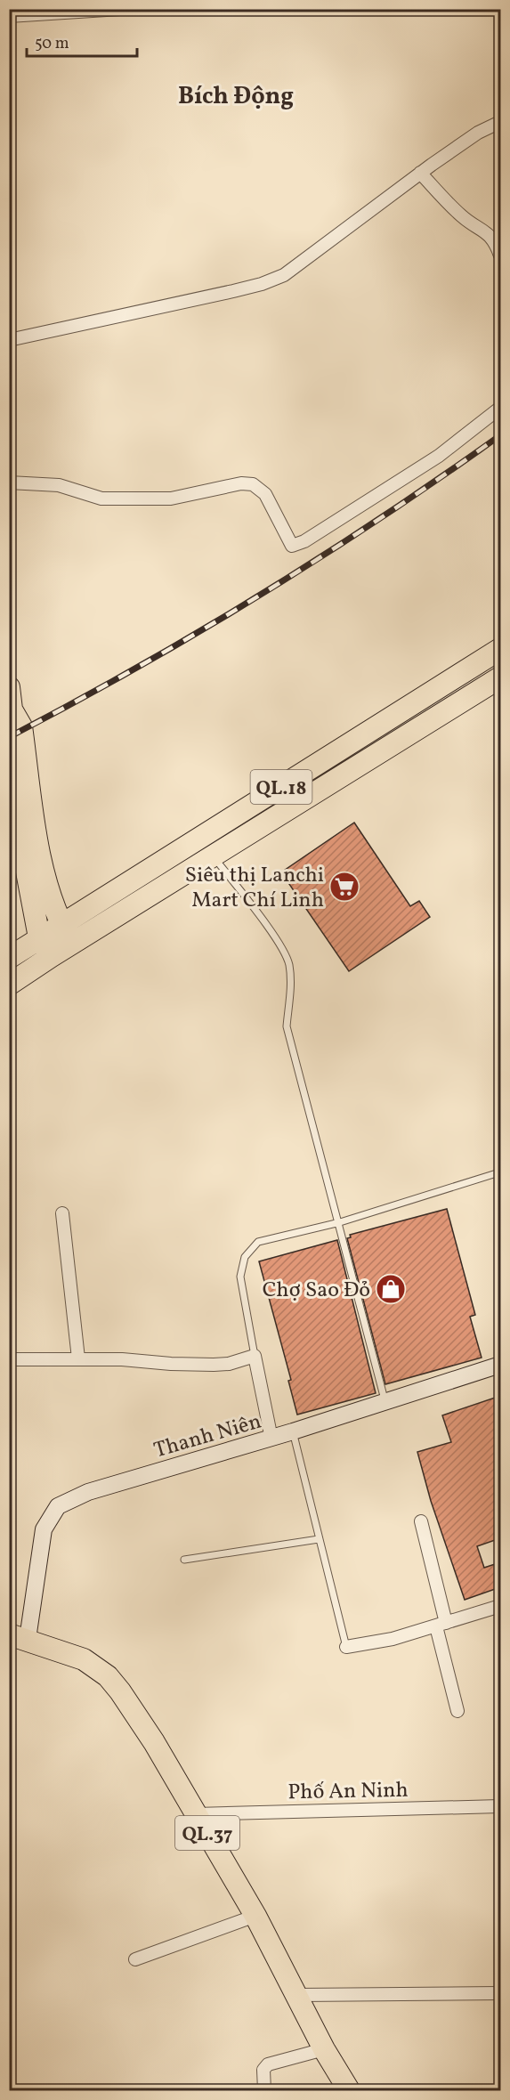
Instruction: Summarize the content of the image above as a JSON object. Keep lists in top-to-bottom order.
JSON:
{
  "streets": {
    "highway": ["QL.18", "QL.37"],
    "street": ["Thanh Niên", "Phố An Ninh"]
  },
  "crossings": [
    ["Thanh Niên", "QL.37"],
    ["Phố An Ninh", "QL.37"]
  ],
  "districts": ["Bích Động"],
  "places": {
    "supermarket": ["Siêu thị Lanchi Mart Chí Linh"],
    "shop": ["Chợ Sao Đỏ"]
  },
  "scale_bar": "50 m"
}
